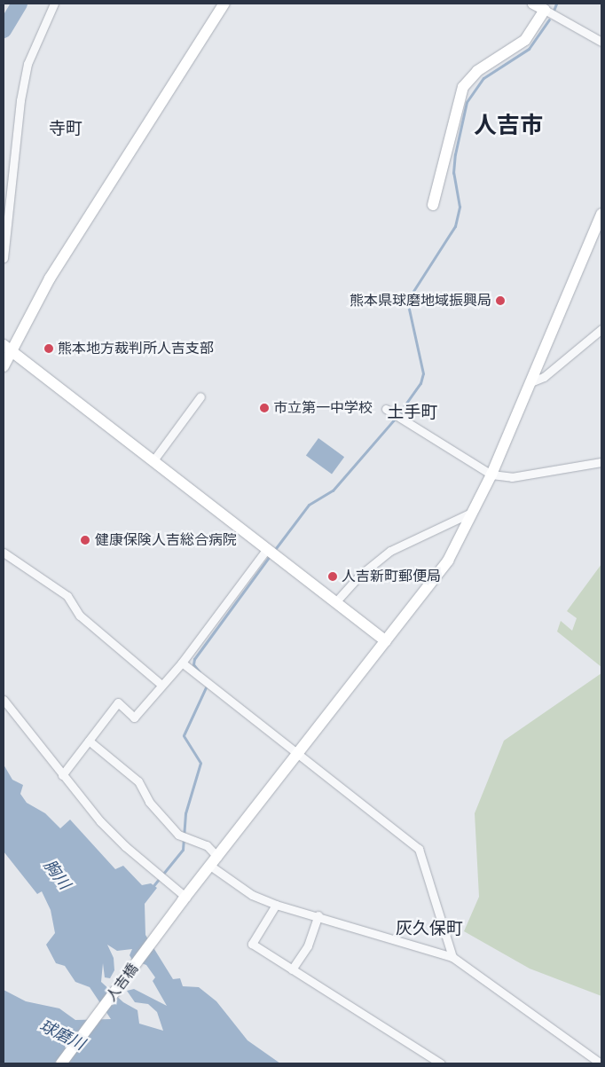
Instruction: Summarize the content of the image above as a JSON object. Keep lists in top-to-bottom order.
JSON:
{
  "streets": {
    "street": ["人吉橋"]
  },
  "districts": [
    "人吉市",
    "寺町",
    "土手町",
    "灰久保町"
  ],
  "water": ["胸川", "球磨川"],
  "places": [
    "熊本県球磨地域振興局",
    "熊本地方裁判所人吉支部",
    "市立第一中学校",
    "健康保険人吉総合病院",
    "人吉新町郵便局"
  ]
}
